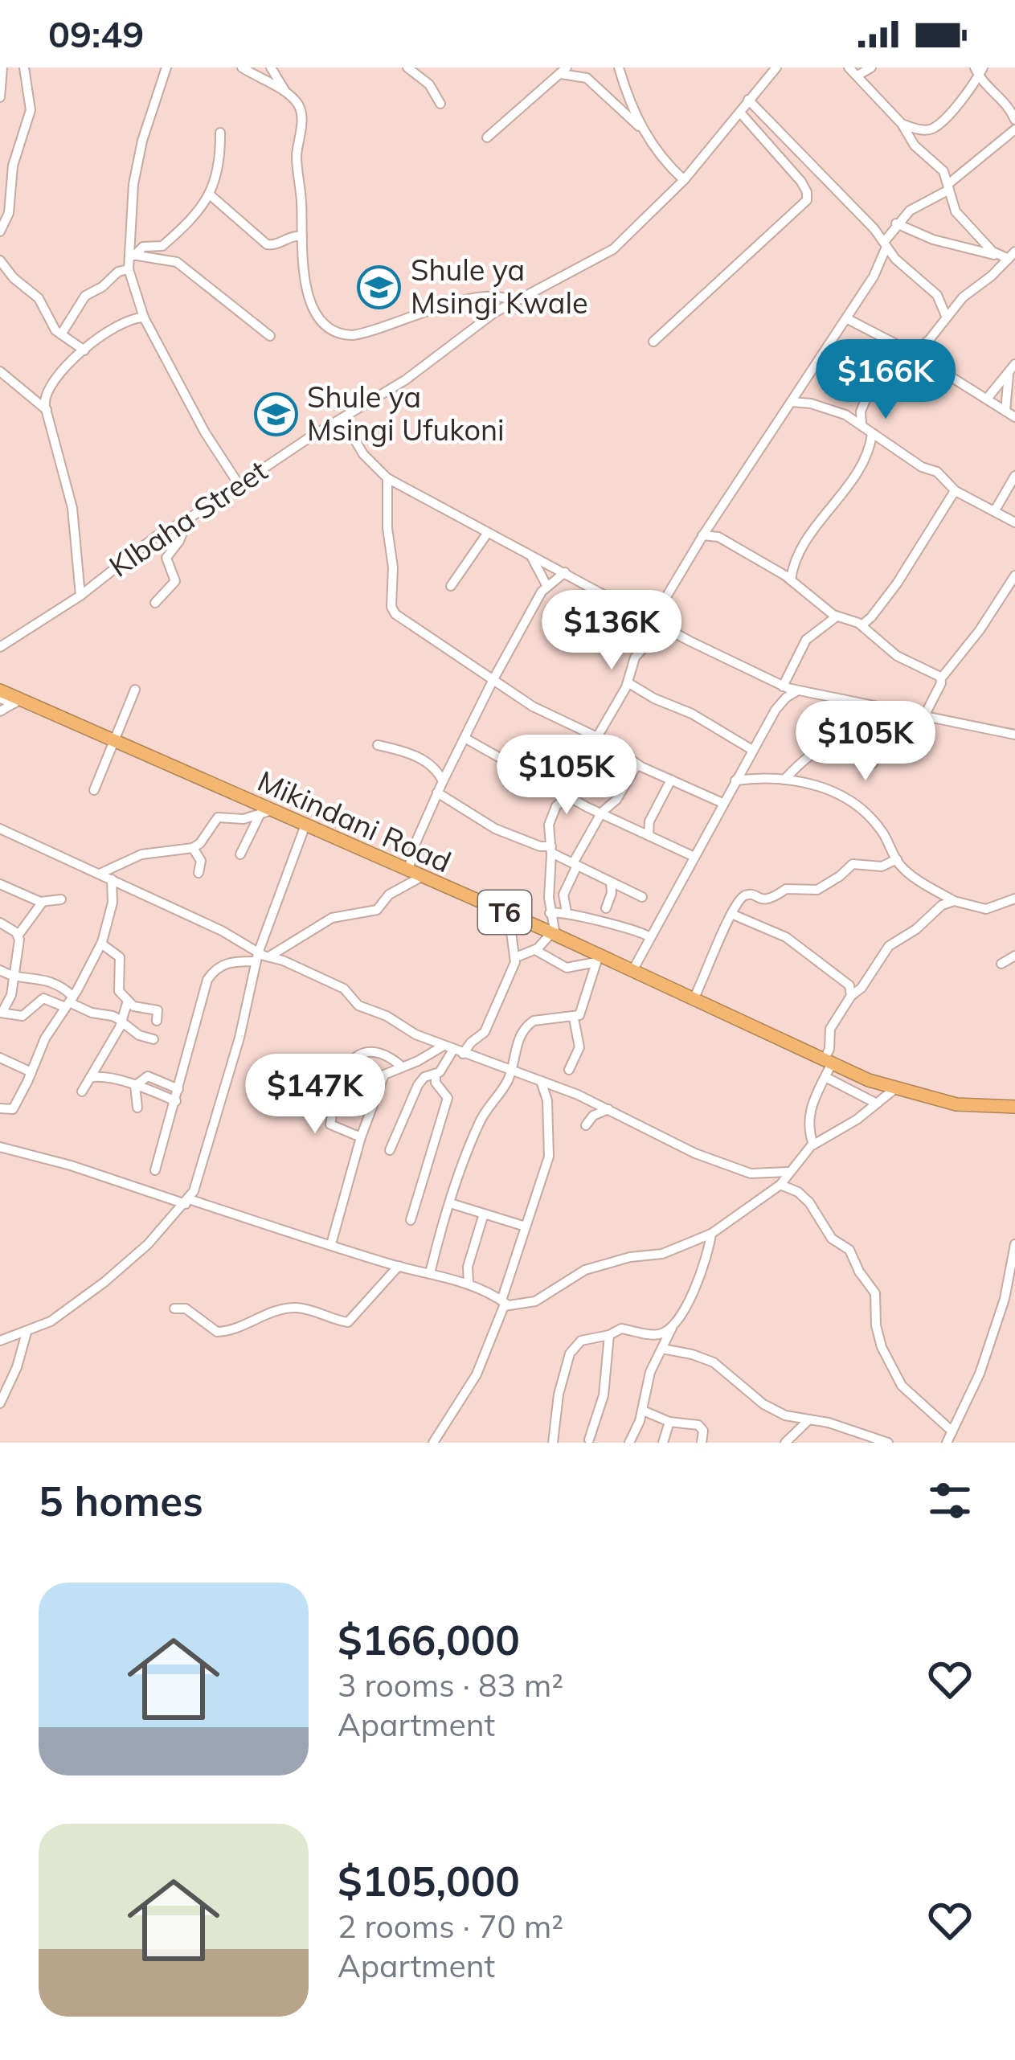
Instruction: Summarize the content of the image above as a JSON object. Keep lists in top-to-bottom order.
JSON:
{
  "streets": {
    "highway": ["Mikindani Road", "T6"],
    "street": ["KIbaha Street"]
  },
  "places": {
    "school or university": ["Shule ya Msingi Kwale", "Shule ya Msingi Ufukoni"]
  },
  "page": {
    "status": "09:49",
    "price": [
      "$166K",
      "$136K",
      "$105K",
      "$105K",
      "$147K"
    ],
    "heading": "5 homes",
    "list": [
      {
        "name": "$166,000",
        "note": "3 rooms · 83 m² · Apartment"
      },
      {
        "name": "$105,000",
        "note": "2 rooms · 70 m² · Apartment"
      }
    ]
  }
}
